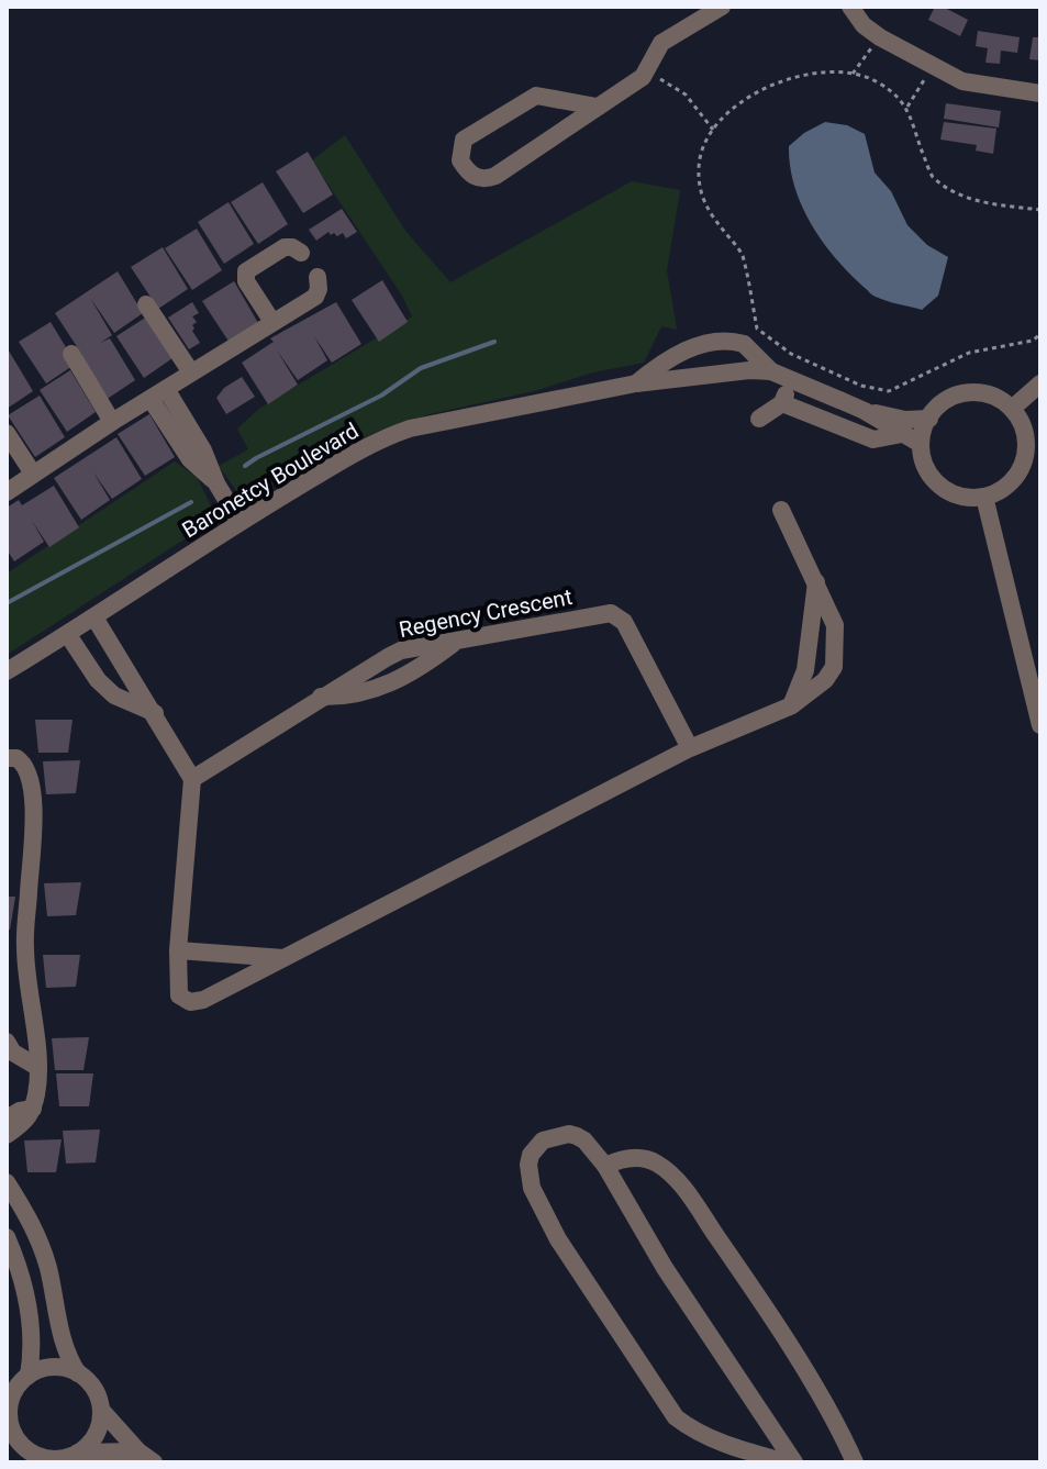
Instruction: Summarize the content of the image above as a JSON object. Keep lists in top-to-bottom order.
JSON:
{
  "streets": {
    "street": ["Baronetcy Boulevard", "Regency Crescent"]
  }
}
